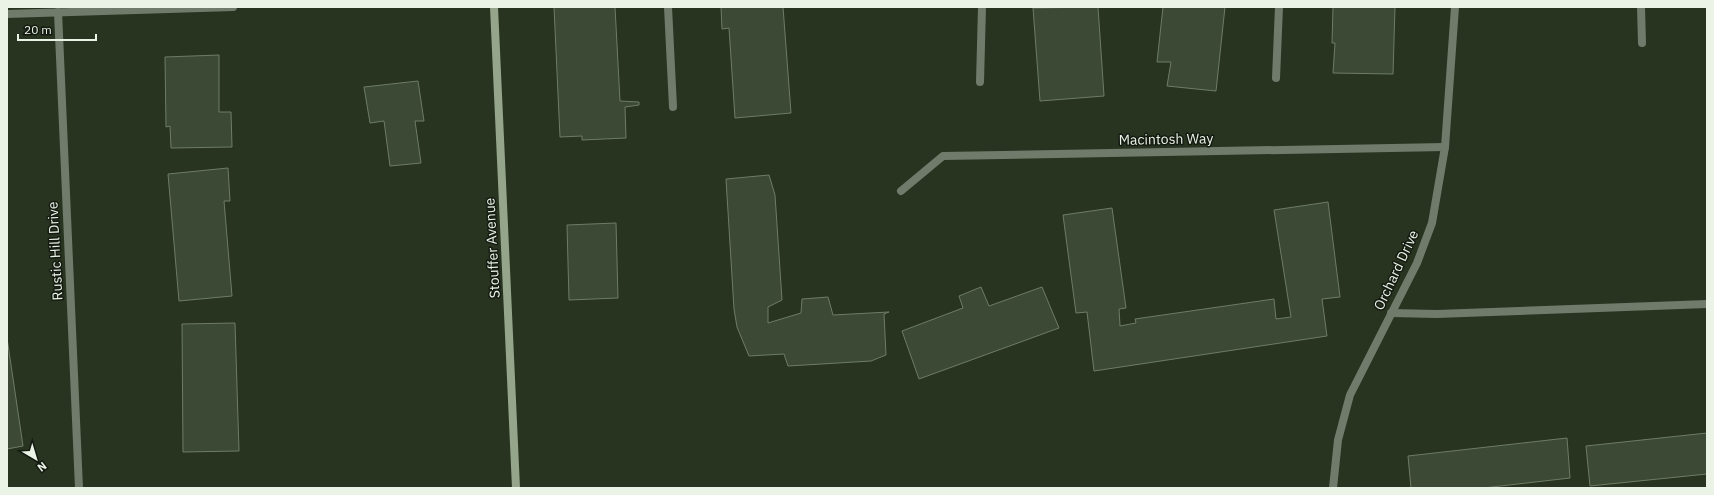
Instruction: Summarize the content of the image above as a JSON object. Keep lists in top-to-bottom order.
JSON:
{
  "streets": {
    "street": [
      "Macintosh Way",
      "Stouffer Avenue",
      "Rustic Hill Drive",
      "Orchard Drive"
    ]
  },
  "crossings": [
    ["Macintosh Way", "Orchard Drive"]
  ],
  "scale_bar": "20 m",
  "north": "bottom right"
}
